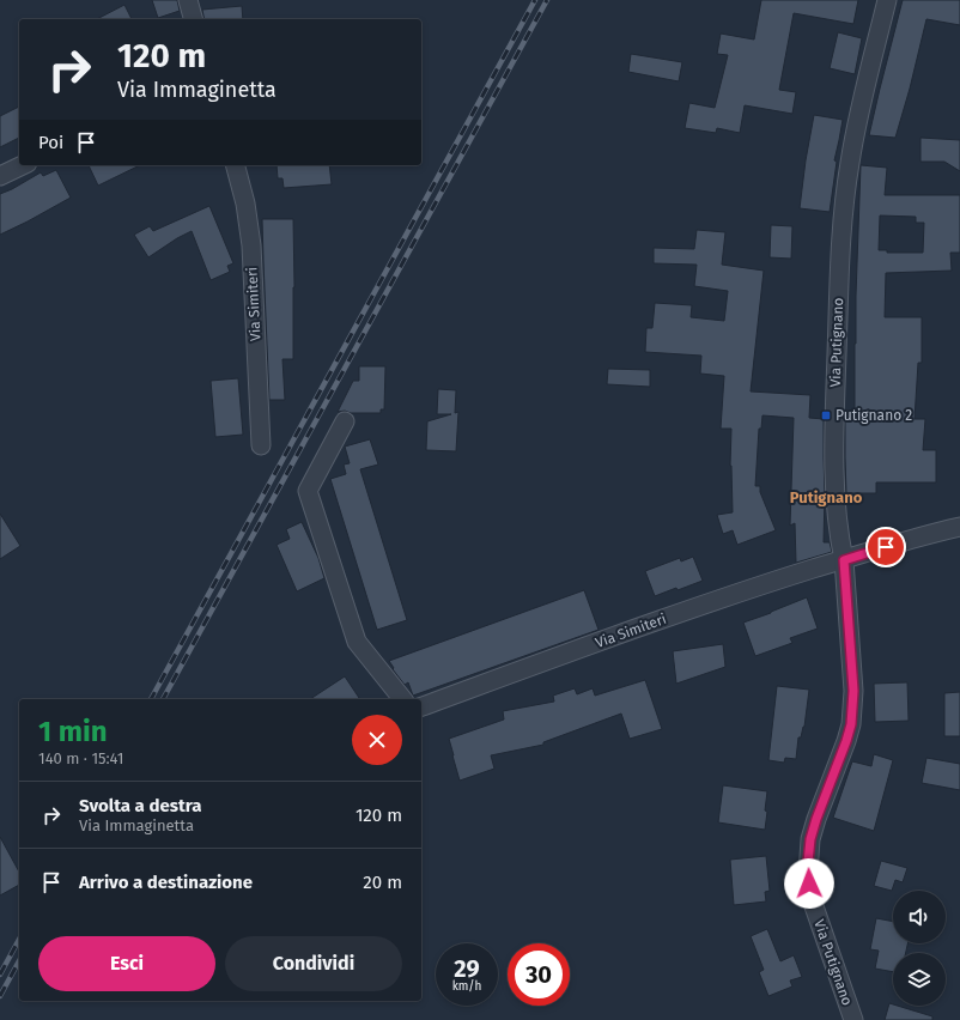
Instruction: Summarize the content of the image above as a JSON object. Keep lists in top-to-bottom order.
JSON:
{
  "streets": {
    "street": ["Via Simiteri", "Via Putignano"]
  },
  "crossings": [
    ["Via Simiteri", "Via Putignano"]
  ],
  "districts": ["Putignano"],
  "places": {
    "transit": ["Putignano 2"]
  },
  "page": {
    "turn": ["120 m", "Via Immaginetta"],
    "then": "Poi",
    "heading": ["1 min", "140 m · 15:41"],
    "list": [
      {
        "name": "Svolta a destra",
        "note": "Via Immaginetta",
        "value": "120 m"
      },
      {
        "name": "Arrivo a destinazione",
        "value": "20 m"
      }
    ],
    "buttons": ["Esci", "Condividi"],
    "speed": "29 km/h",
    "limit": "30"
  }
}
